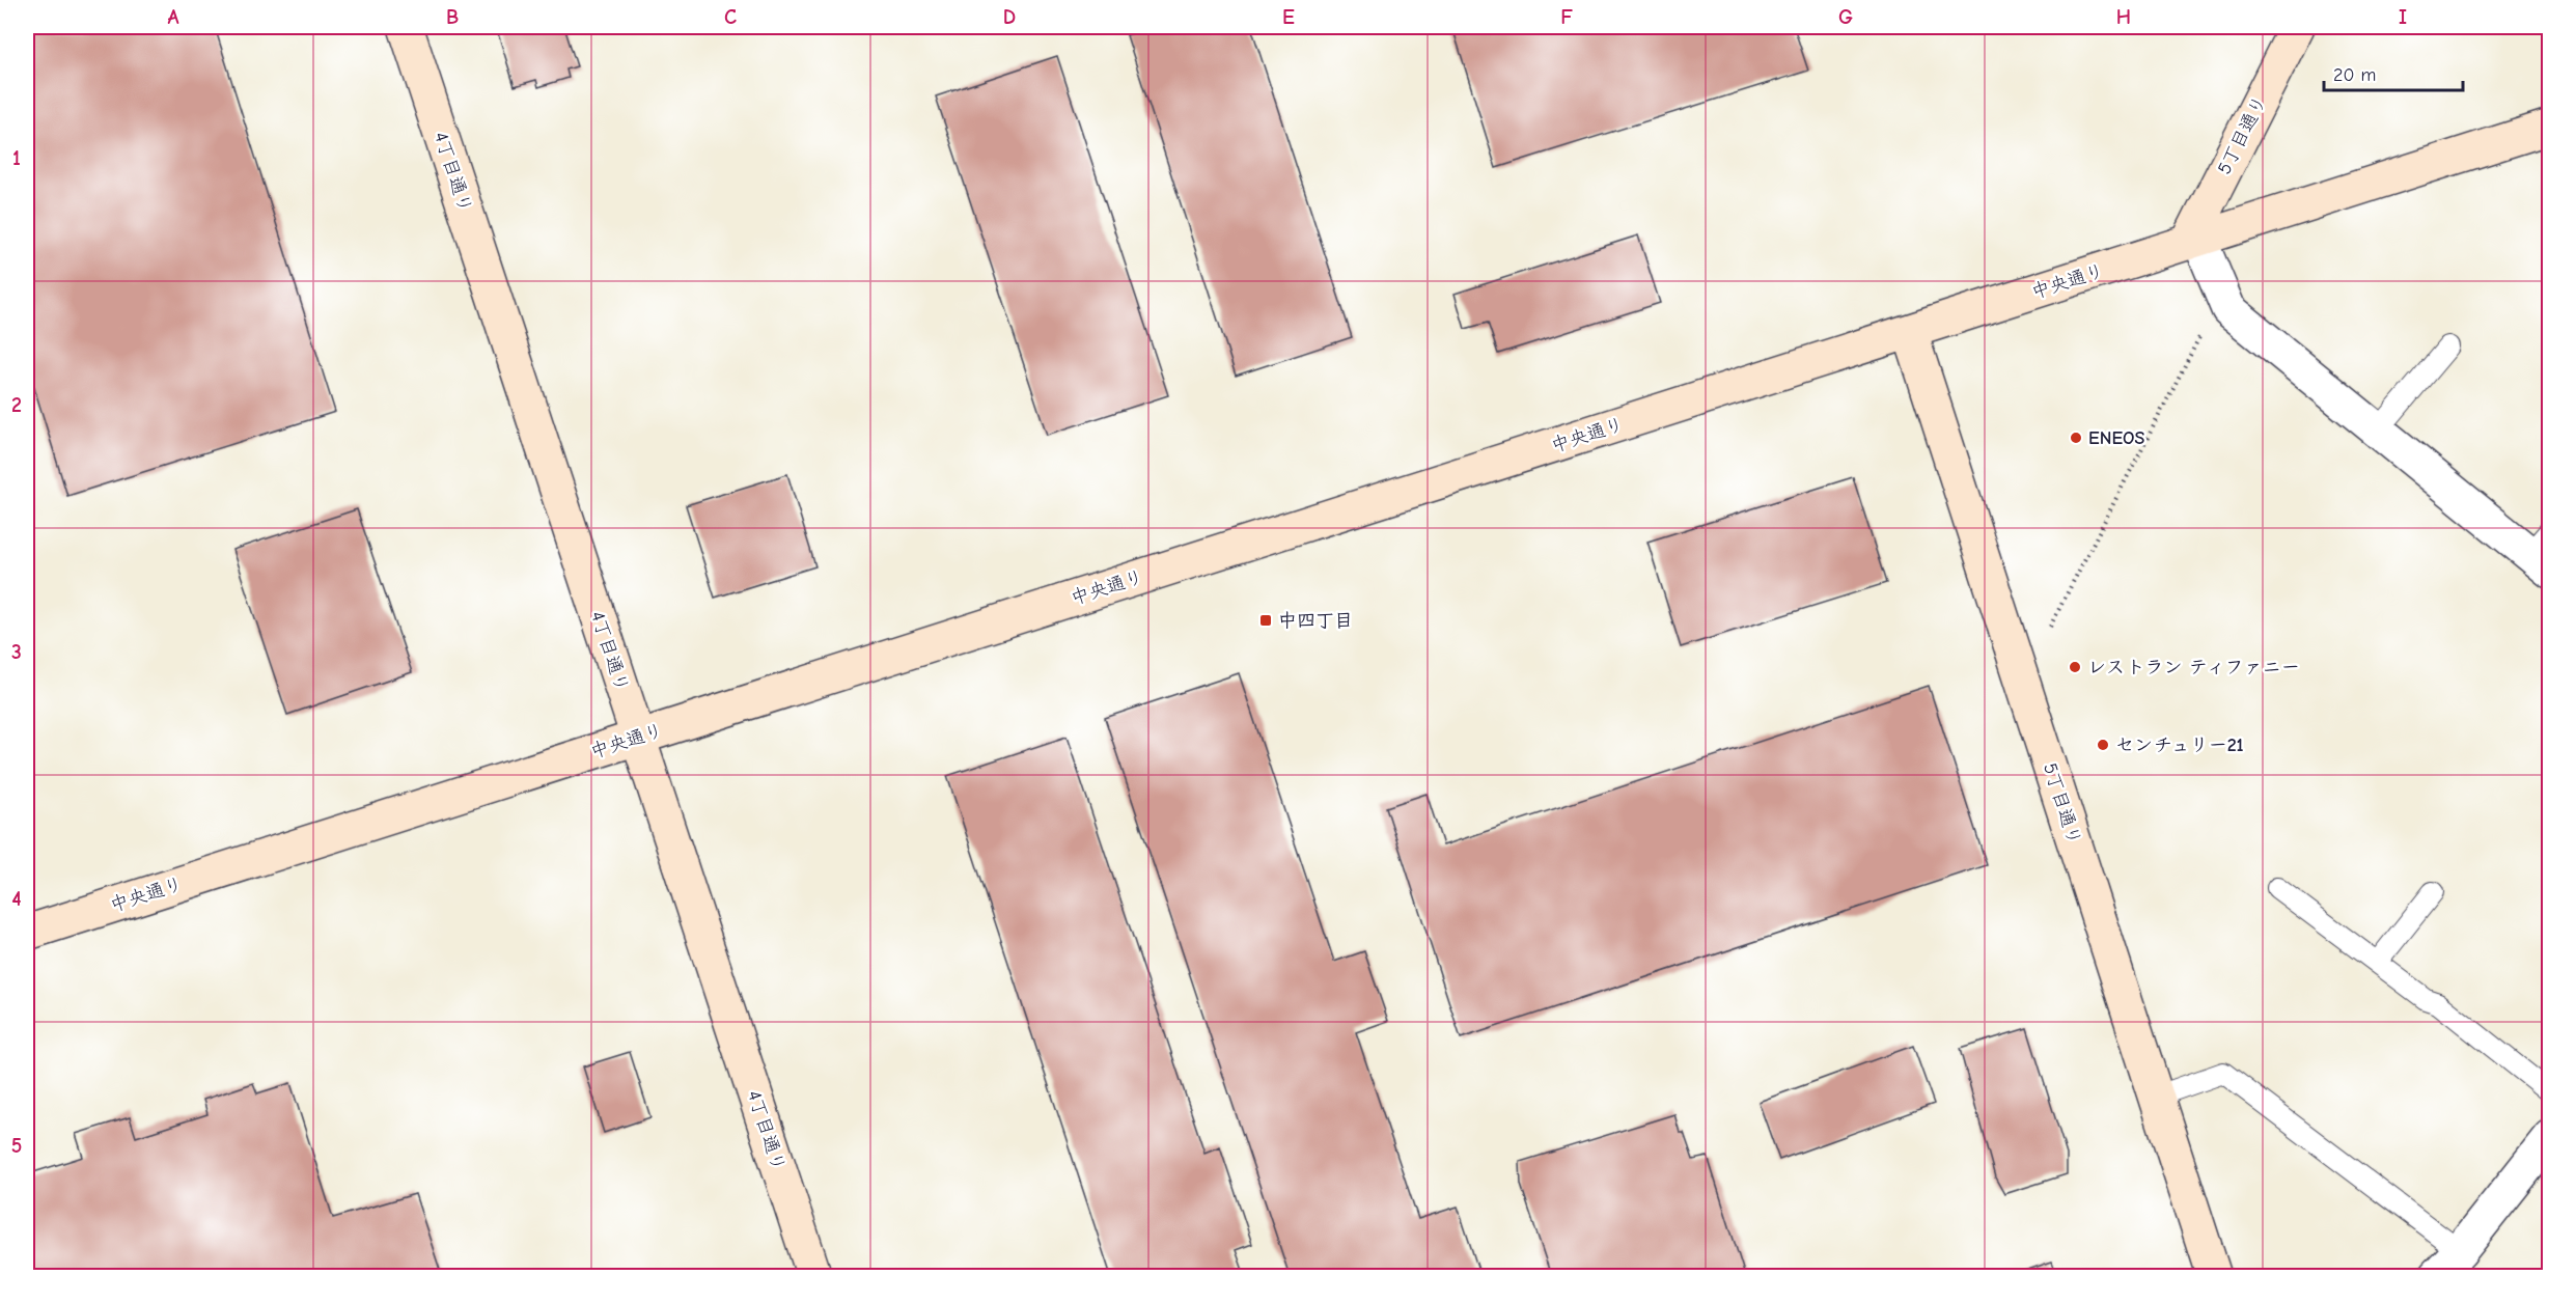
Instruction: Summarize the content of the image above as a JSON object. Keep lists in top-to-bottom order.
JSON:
{
  "streets": {
    "street": ["5丁目通り", "4丁目通り", "中央通り"]
  },
  "crossings": [
    ["5丁目通り", "中央通り"],
    ["4丁目通り", "中央通り"]
  ],
  "places": {
    "other": ["ENEOS", "レストラン ティファニー", "センチュリー21"],
    "transit": ["中四丁目"]
  },
  "scale_bar": "20 m",
  "grid": {
    "columns": [
      "A",
      "B",
      "C",
      "D",
      "E",
      "F",
      "G",
      "H",
      "I"
    ],
    "rows": [
      "1",
      "2",
      "3",
      "4",
      "5"
    ]
  }
}
